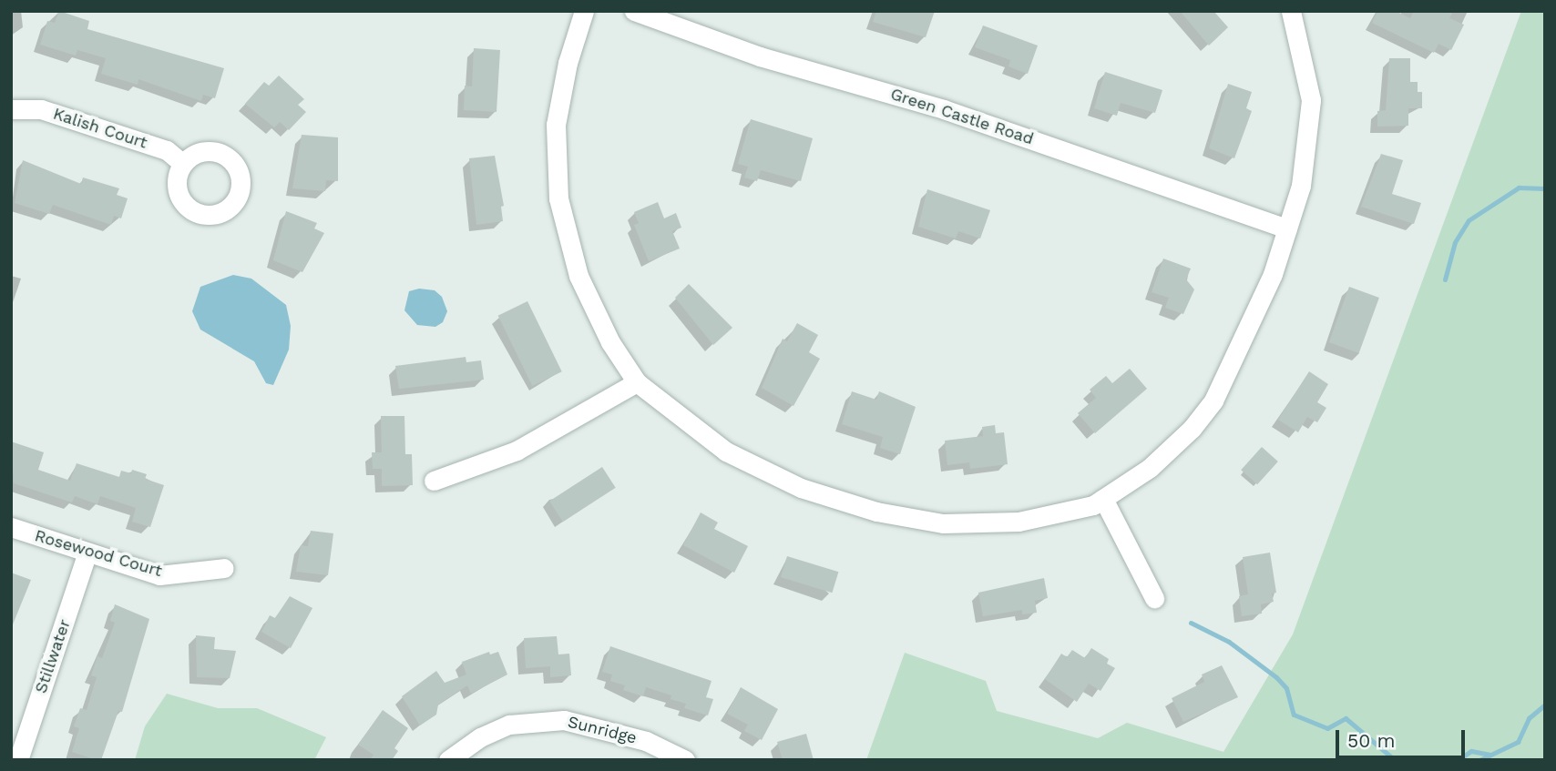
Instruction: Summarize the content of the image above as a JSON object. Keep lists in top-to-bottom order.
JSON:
{
  "streets": {
    "street": [
      "Green Castle Road",
      "Kalish Court",
      "Rosewood Court",
      "Stillwater",
      "Sunridge"
    ]
  },
  "crossings": [
    ["Rosewood Court", "Stillwater"]
  ],
  "scale_bar": "50 m"
}
